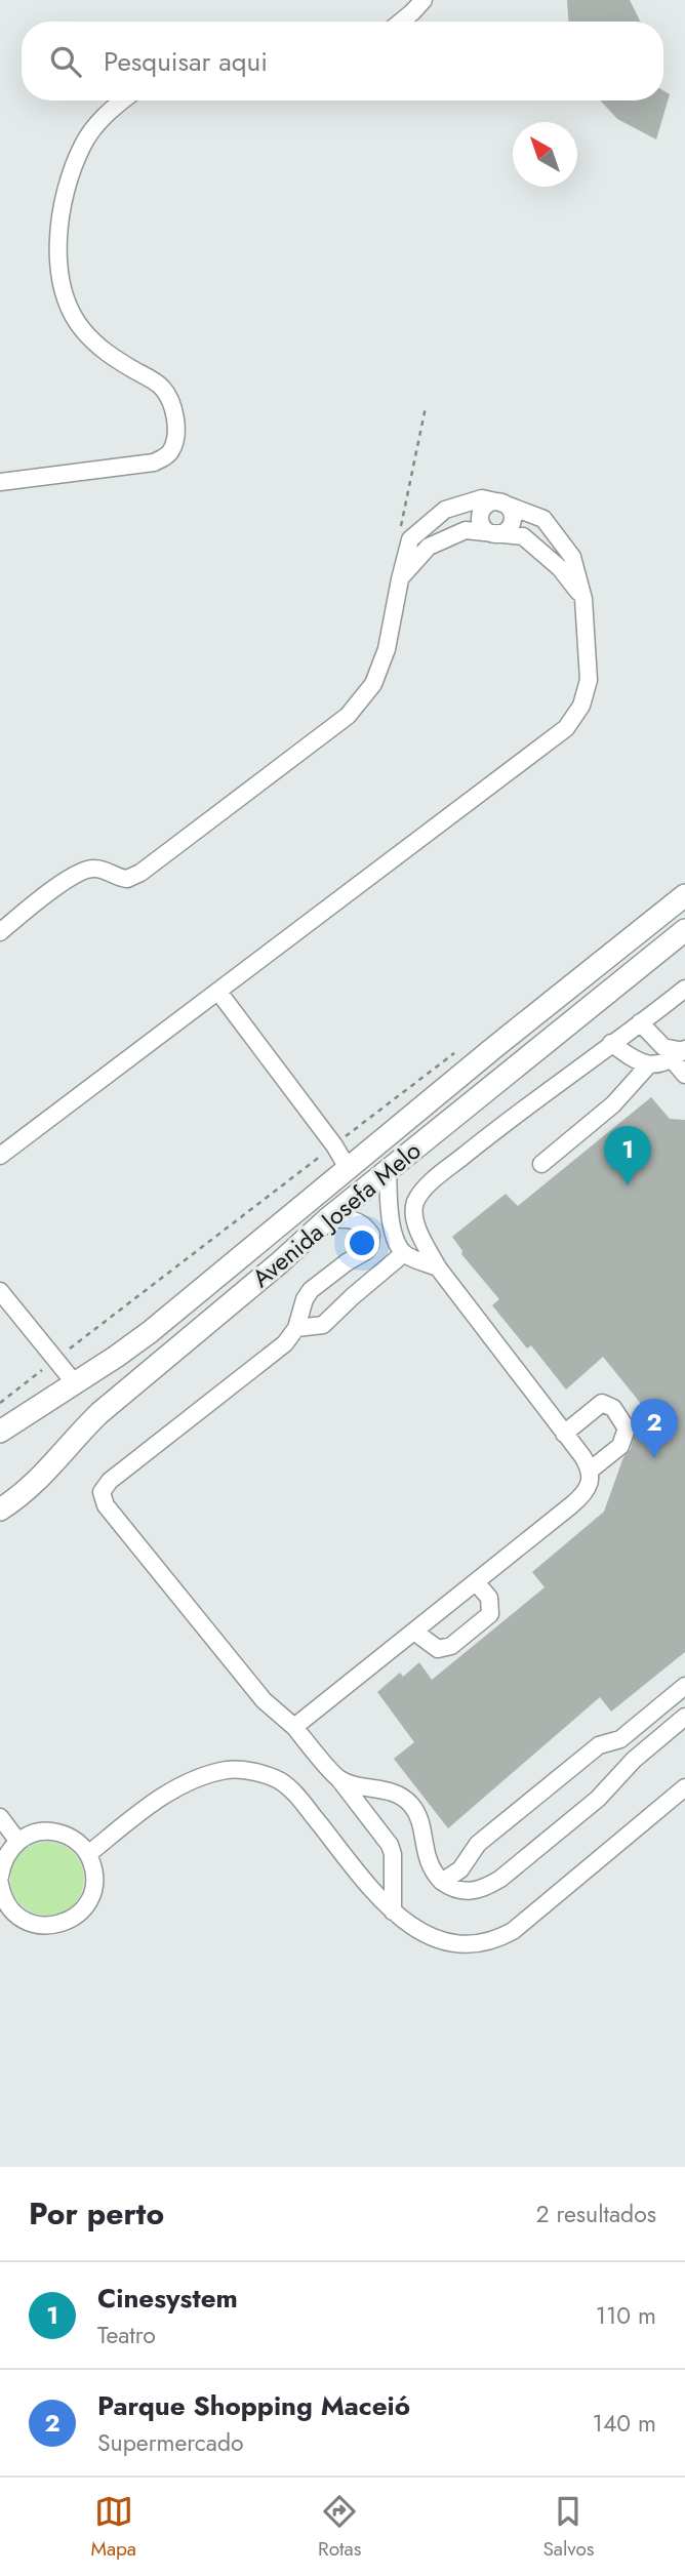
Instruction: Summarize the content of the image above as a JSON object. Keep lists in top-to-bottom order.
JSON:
{
  "streets": {
    "main road": ["Avenida Josefa Melo"]
  },
  "north": "top left",
  "page": {
    "search": "Pesquisar aqui",
    "pins": ["1", "2"],
    "heading": ["Por perto", "2 resultados"],
    "list": [
      {
        "mark": "1",
        "name": "Cinesystem",
        "note": "Teatro",
        "value": "110 m"
      },
      {
        "mark": "2",
        "name": "Parque Shopping Maceió",
        "note": "Supermercado",
        "value": "140 m"
      }
    ],
    "nav": ["Mapa", "Rotas", "Salvos"]
  }
}
